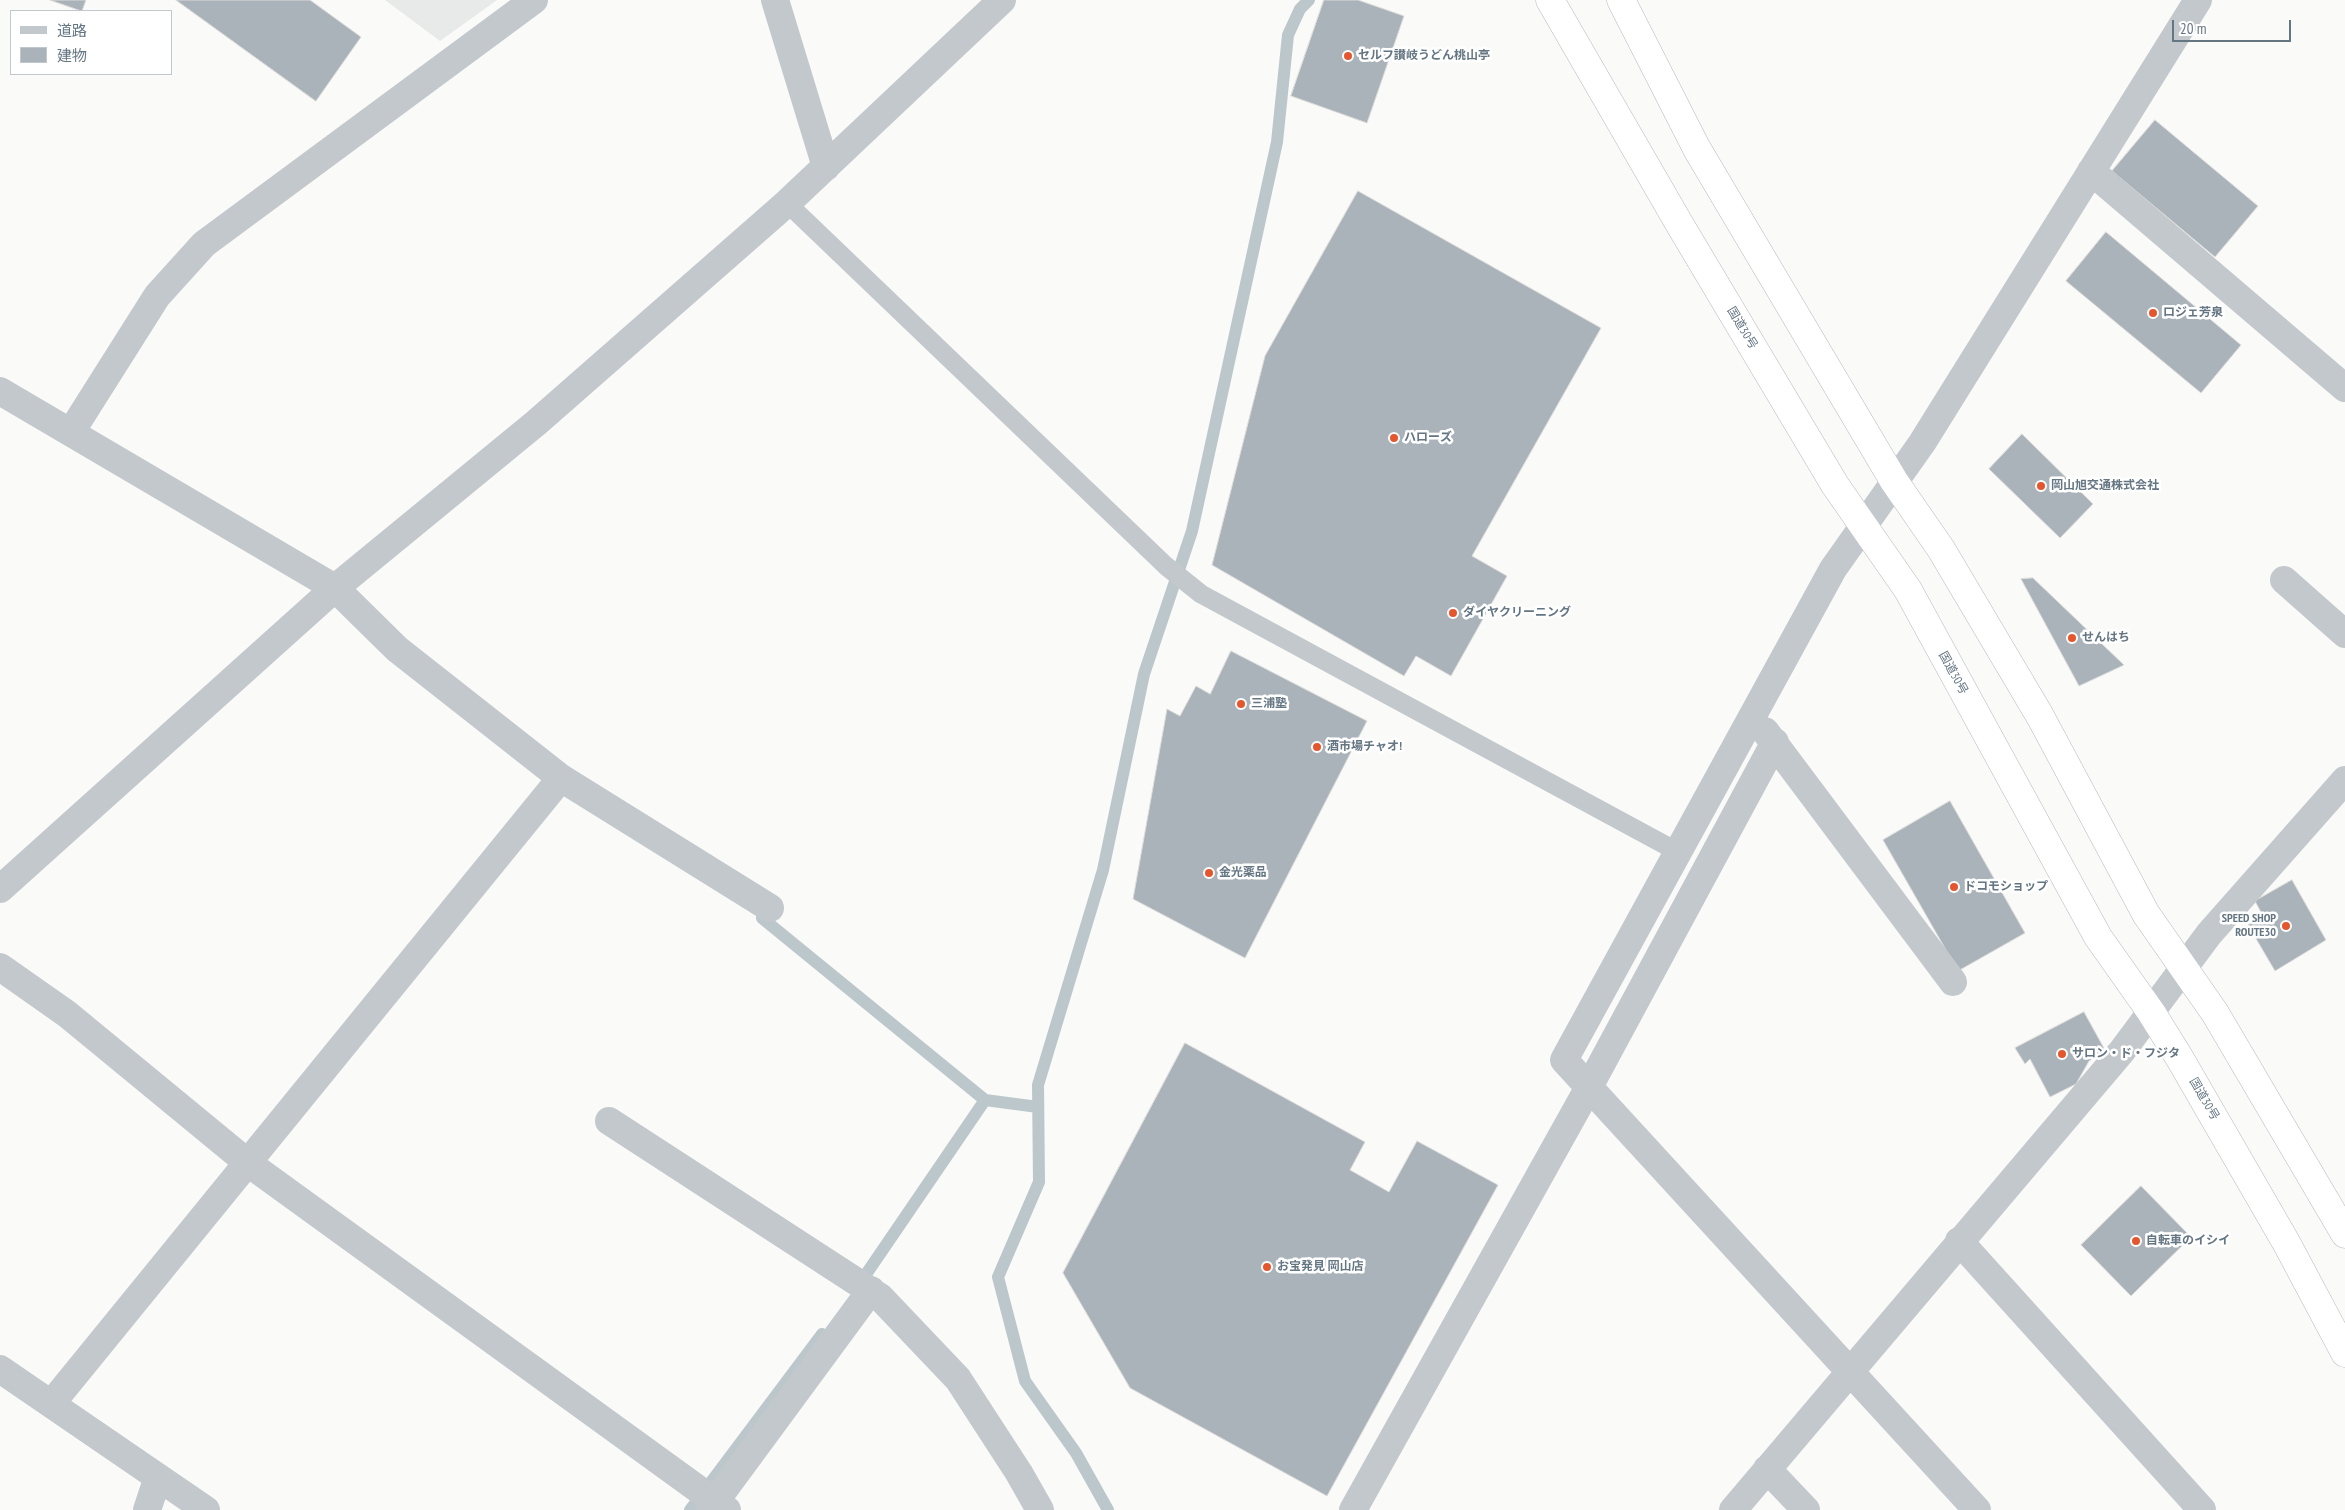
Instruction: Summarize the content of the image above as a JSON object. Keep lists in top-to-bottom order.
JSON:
{
  "streets": {
    "highway": ["国道30号"]
  },
  "places": [
    "セルフ讃岐うどん桃山亭",
    "ロジェ芳泉",
    "ハローズ",
    "岡山旭交通株式会社",
    "ダイヤクリーニング",
    "せんはち",
    "三浦塾",
    "酒市場チャオ!",
    "金光薬品",
    "ドコモショップ",
    "SPEED SHOP ROUTE30",
    "サロン・ド・フジタ",
    "自転車のイシイ",
    "お宝発見 岡山店"
  ],
  "legend": ["道路", "建物"],
  "scale_bar": "20 m"
}
